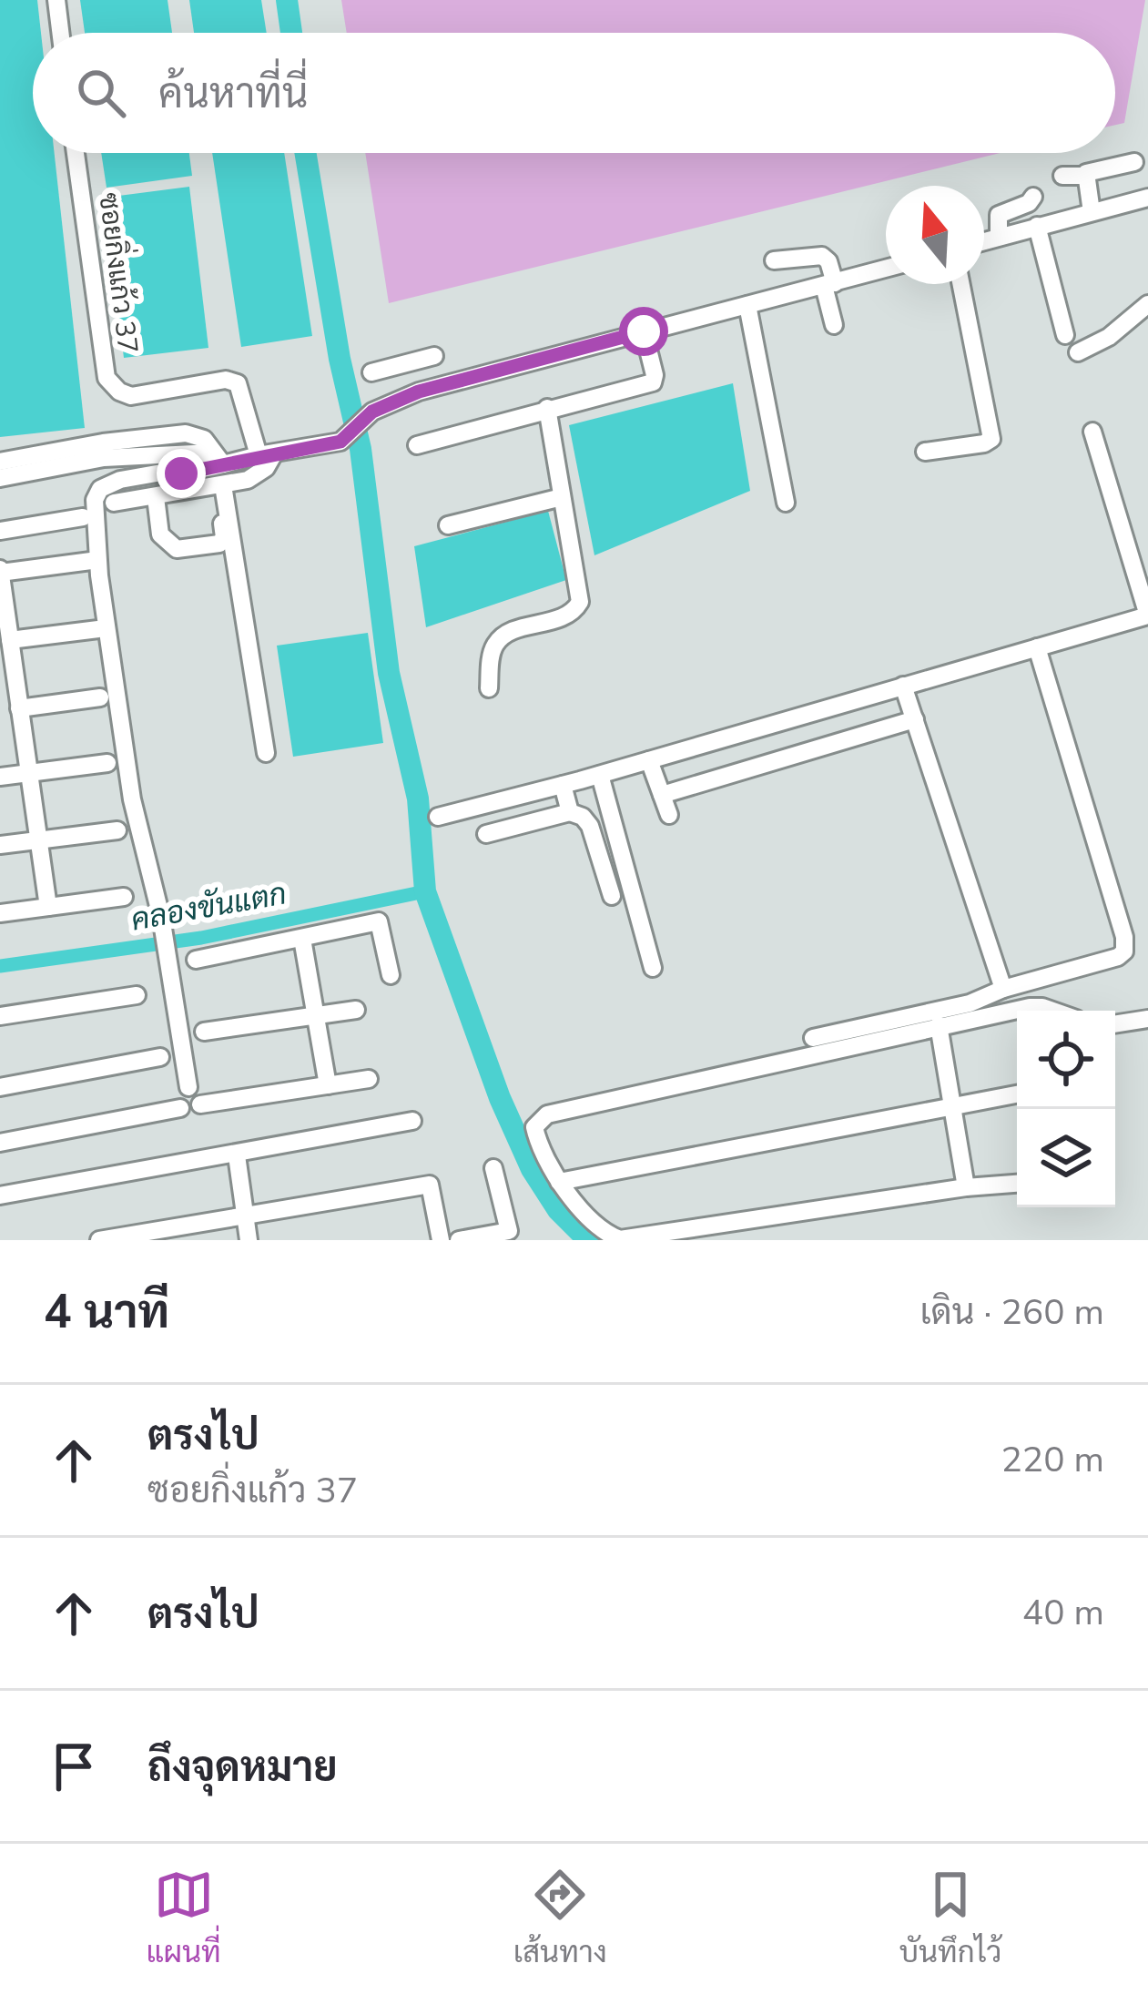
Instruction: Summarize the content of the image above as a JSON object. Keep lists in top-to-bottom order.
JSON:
{
  "streets": {
    "street": ["ซอยกิ่งแก้ว 37"]
  },
  "water": ["คลองขันแตก"],
  "north": "top",
  "page": {
    "search": "ค้นหาที่นี่",
    "heading": ["4 นาที", "เดิน · 260 m"],
    "list": [
      ["ตรงไป", "ซอยกิ่งแก้ว 37", "220 m"],
      ["ตรงไป", "40 m"],
      "ถึงจุดหมาย"
    ],
    "nav": ["แผนที่", "เส้นทาง", "บันทึกไว้"]
  }
}
